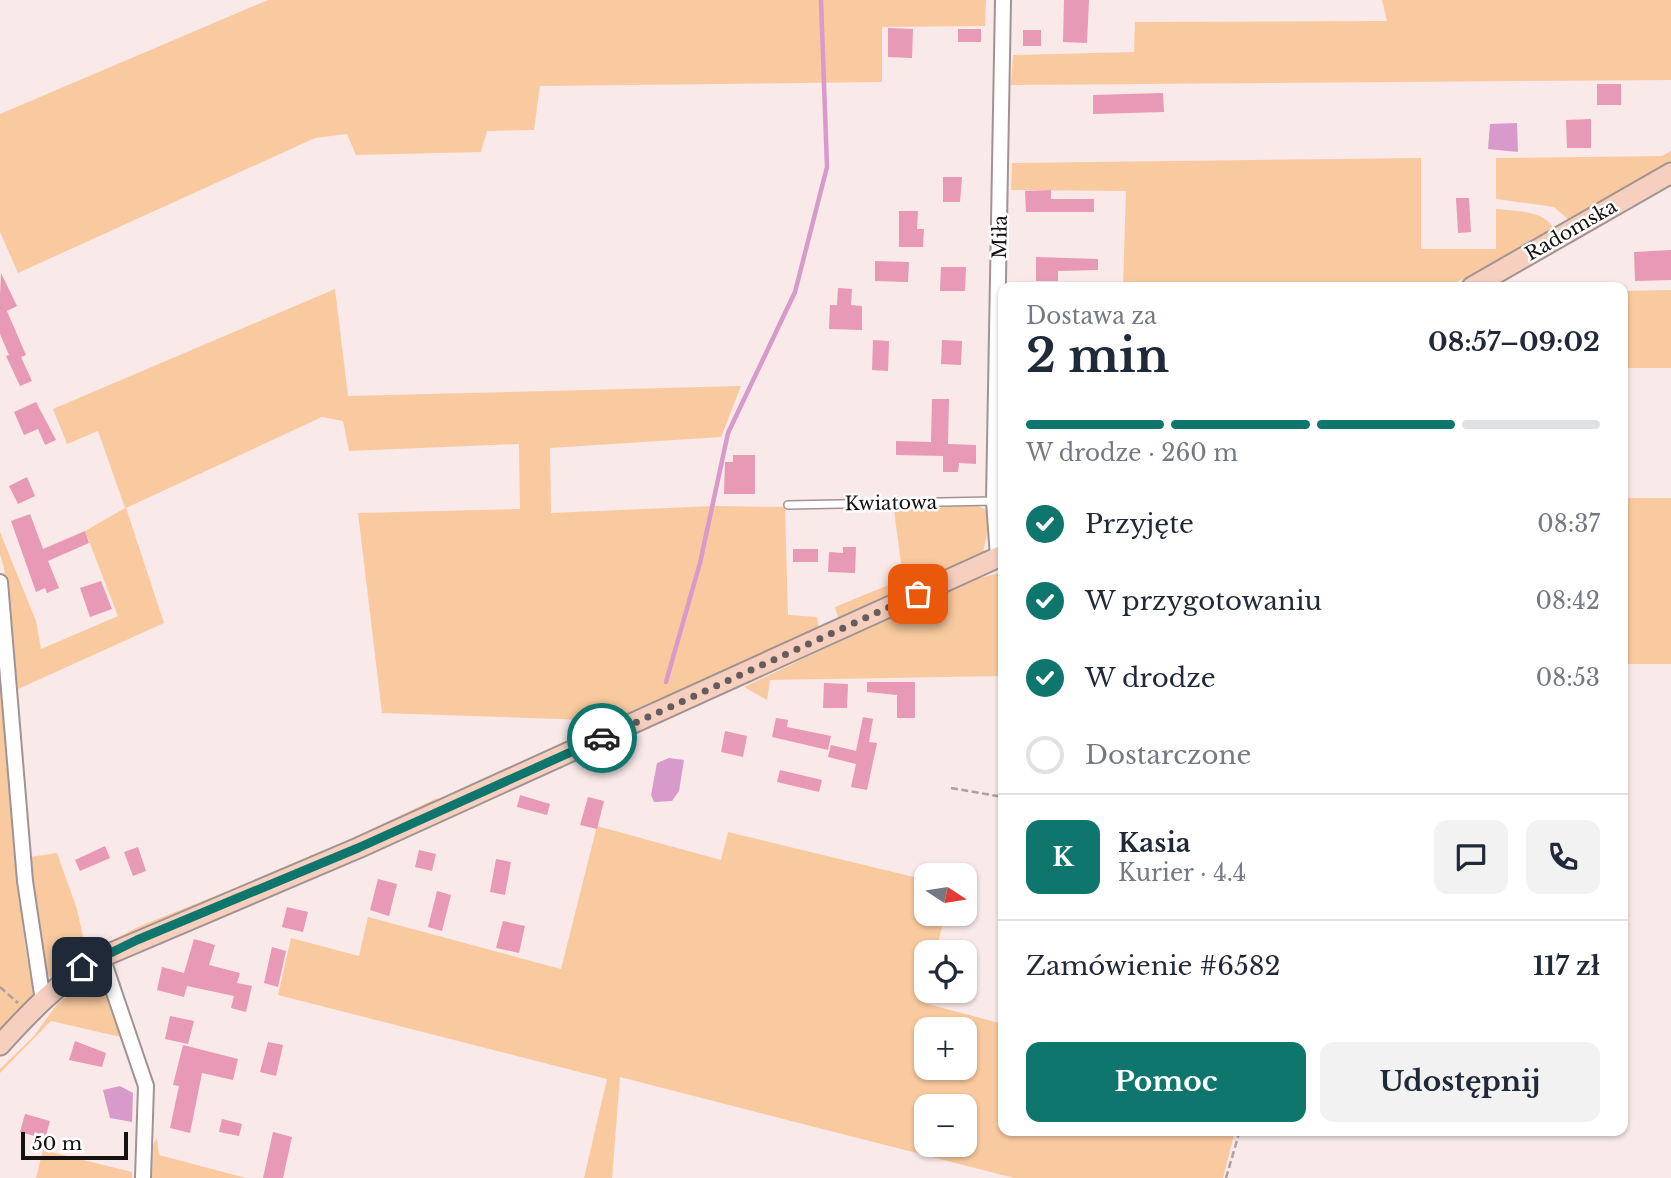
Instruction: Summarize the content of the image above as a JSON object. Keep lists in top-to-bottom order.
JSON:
{
  "streets": {
    "street": ["Radomska", "Miła"],
    "lane": ["Kwiatowa"]
  },
  "crossings": [
    ["Miła", "Kwiatowa"]
  ],
  "scale_bar": "50 m",
  "north": "right",
  "page": {
    "heading": ["2 min", "Dostawa za", "08:57–09:02"],
    "panel": [
      "Kasia",
      "Kurier · 4.4",
      "Zamówienie #6582",
      "117 zł"
    ],
    "bar": "W drodze · 260 m",
    "list": [
      ["Przyjęte", "08:37"],
      ["W przygotowaniu", "08:42"],
      ["W drodze", "08:53"],
      "Dostarczone"
    ],
    "round": "K",
    "map_buttons": ["+", "−"],
    "buttons": ["Pomoc", "Udostępnij"],
    "scale": "50 m"
  }
}
